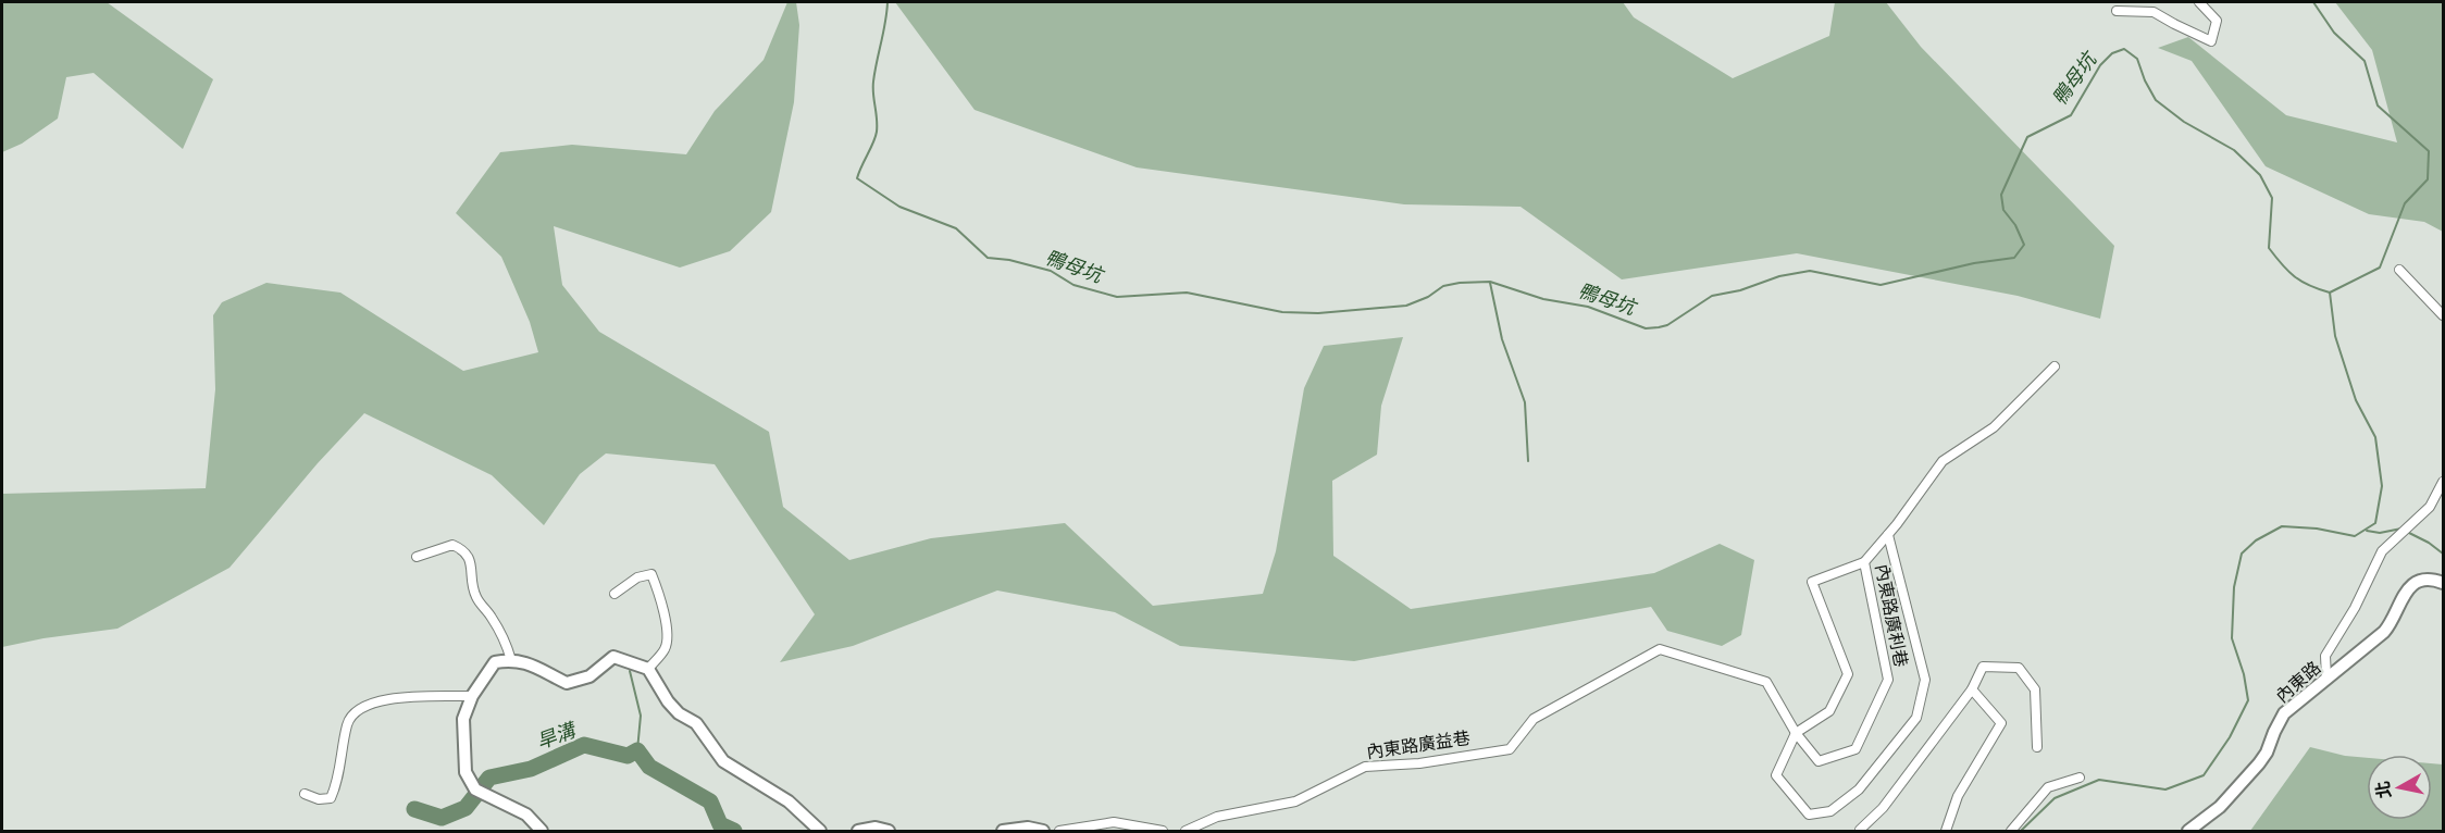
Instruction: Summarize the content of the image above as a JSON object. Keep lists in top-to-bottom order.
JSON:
{
  "streets": {
    "street": ["內東路廣利巷", "內東路", "內東路廣益巷"]
  },
  "crossings": [
    ["內東路廣利巷", "內東路廣益巷"]
  ],
  "water": ["鴨母坑", "旱溝"],
  "north": "left"
}
